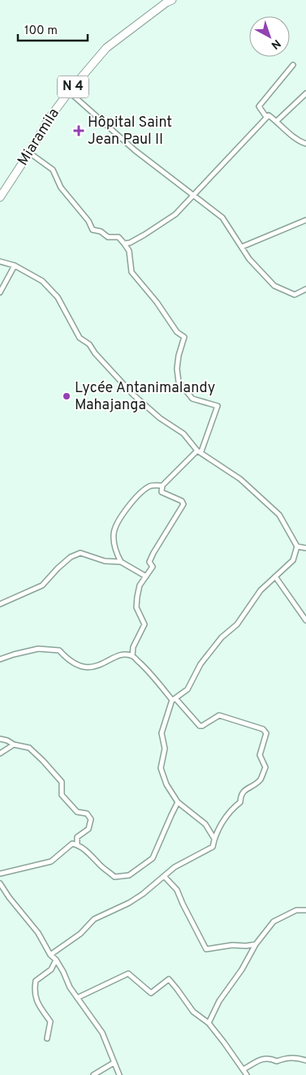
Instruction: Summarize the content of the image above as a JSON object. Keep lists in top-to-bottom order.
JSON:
{
  "streets": {
    "main road": ["N 4", "Miaramila"]
  },
  "places": {
    "health": ["Hôpital Saint Jean Paul II"],
    "other": ["Lycée Antanimalandy Mahajanga"]
  },
  "scale_bar": "100 m",
  "north": "bottom right"
}
